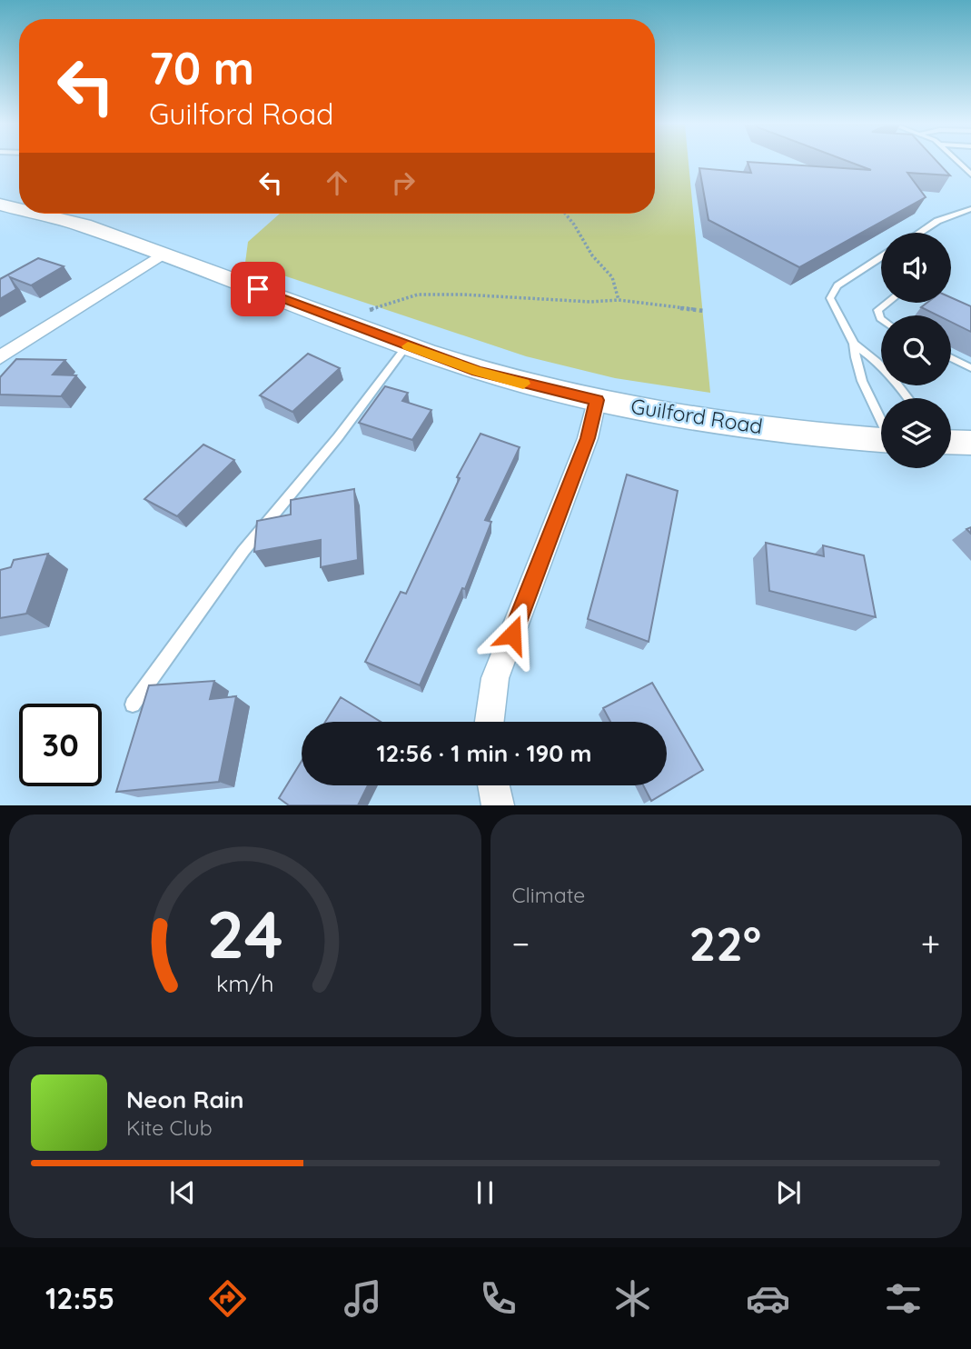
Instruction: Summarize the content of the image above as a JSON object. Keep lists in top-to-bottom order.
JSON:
{
  "streets": {
    "street": ["Guilford Road"]
  },
  "page": {
    "turn": ["70 m", "Guilford Road"],
    "limit": "30",
    "trip": "12:56 · 1 min · 190 m",
    "tile": "Climate",
    "heat": ["−", "22°", "+"],
    "song": ["Neon Rain", "Kite Club"],
    "tabs": "12:55",
    "gauge": ["24", "km/h"]
  }
}
